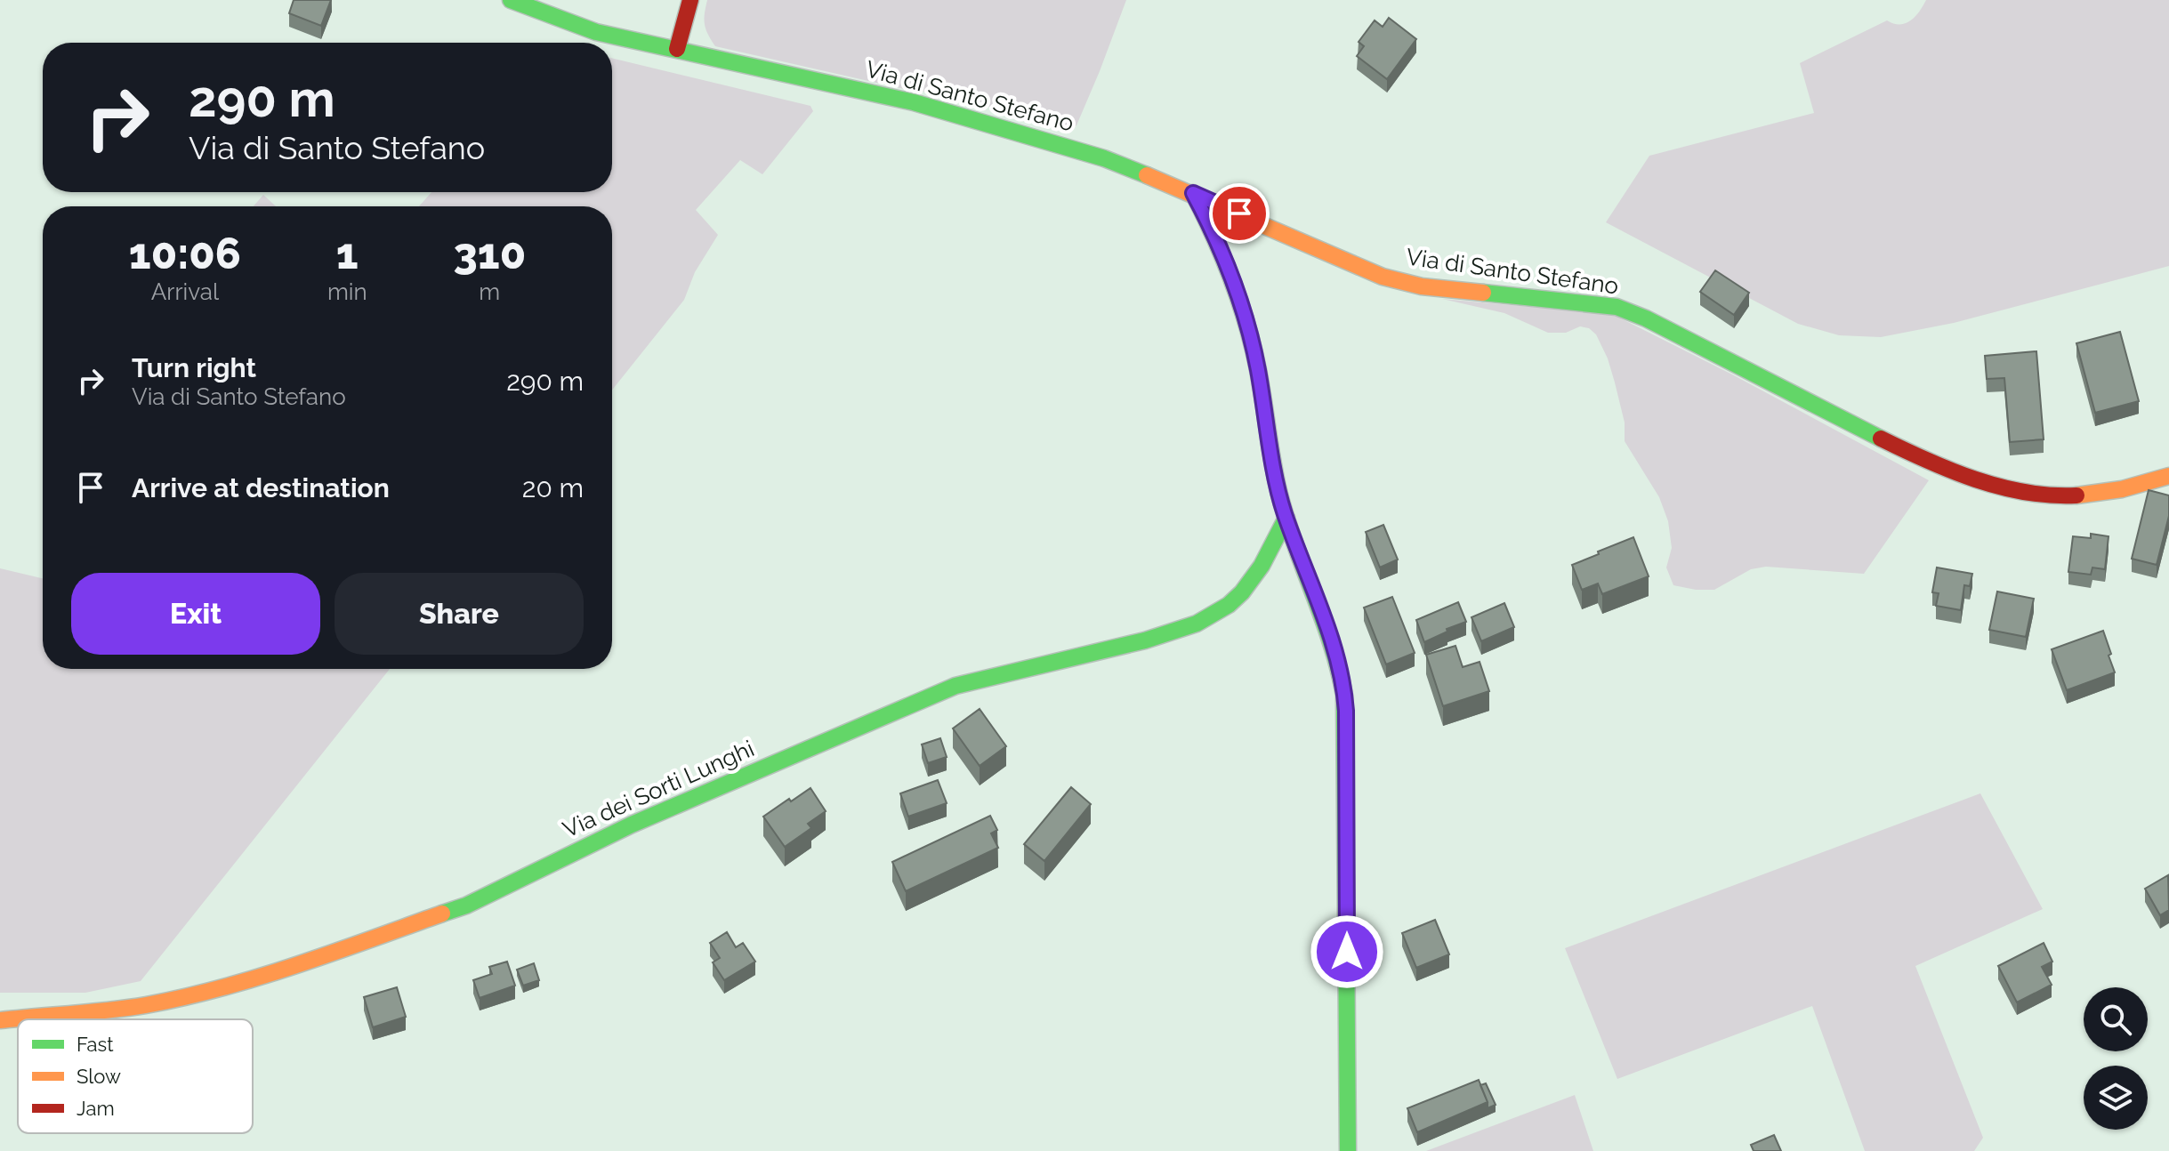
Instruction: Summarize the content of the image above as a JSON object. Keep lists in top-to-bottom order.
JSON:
{
  "streets": {
    "street": ["Via di Santo Stefano", "Via dei Sorti Lunghi"]
  },
  "legend": ["Fast", "Slow", "Jam"],
  "page": {
    "turn": ["290 m", "Via di Santo Stefano"],
    "eta": [
      "10:06",
      "Arrival",
      "1",
      "min",
      "310",
      "m"
    ],
    "list": [
      {
        "name": "Turn right",
        "note": "Via di Santo Stefano",
        "value": "290 m"
      },
      {
        "name": "Arrive at destination",
        "value": "20 m"
      }
    ],
    "buttons": ["Exit", "Share"]
  }
}
